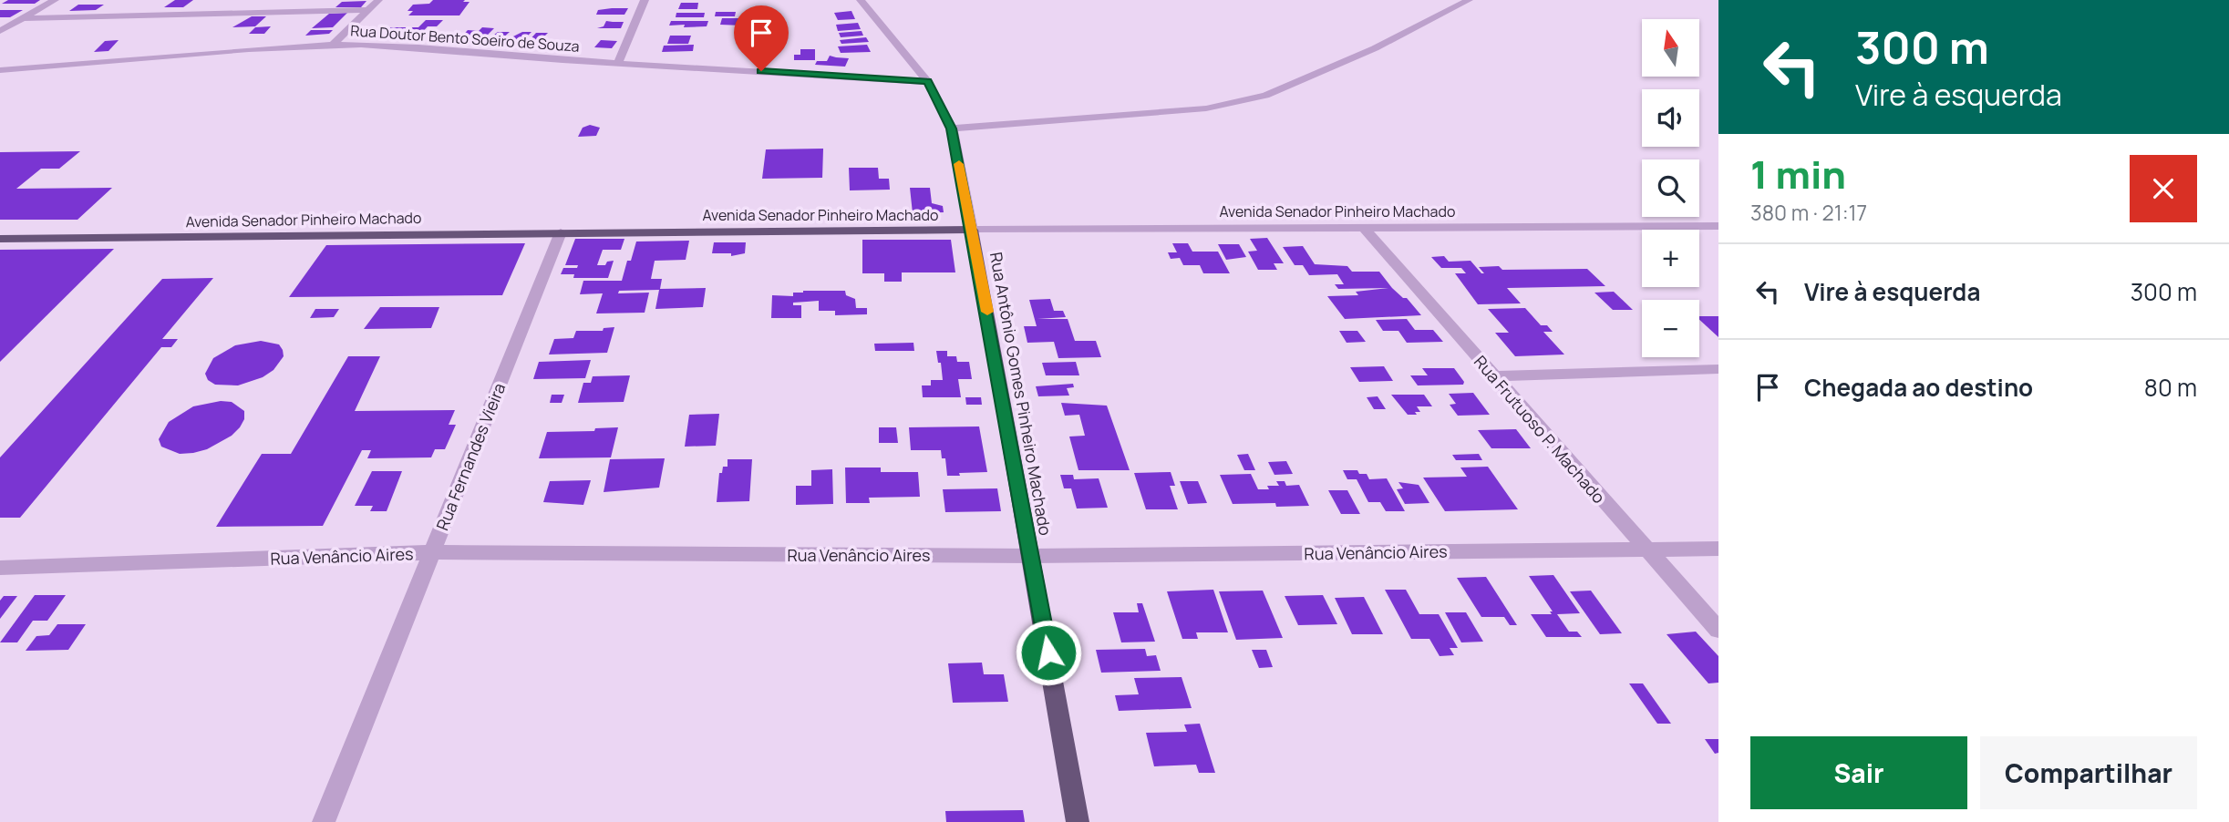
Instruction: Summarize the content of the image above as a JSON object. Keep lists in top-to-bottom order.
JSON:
{
  "streets": {
    "main road": ["Avenida Senador Pinheiro Machado", "Rua Antônio Gomes Pinheiro Machado"],
    "street": [
      "Rua Doutor Bento Soeiro de Souza",
      "Rua Frutuoso P. Machado",
      "Rua Fernandes Vieira",
      "Rua Venâncio Aires"
    ]
  },
  "crossings": [
    ["Rua Doutor Bento Soeiro de Souza", "Rua Antônio Gomes Pinheiro Machado"],
    ["Avenida Senador Pinheiro Machado", "Rua Antônio Gomes Pinheiro Machado"],
    ["Avenida Senador Pinheiro Machado", "Rua Frutuoso P. Machado"],
    ["Avenida Senador Pinheiro Machado", "Rua Fernandes Vieira"],
    ["Rua Antônio Gomes Pinheiro Machado", "Rua Venâncio Aires"],
    ["Rua Frutuoso P. Machado", "Rua Venâncio Aires"],
    ["Rua Fernandes Vieira", "Rua Venâncio Aires"]
  ],
  "north": "top",
  "page": {
    "turn": ["300 m", "Vire à esquerda"],
    "map_buttons": ["+", "−"],
    "heading": ["1 min", "380 m · 21:17"],
    "list": [
      {
        "name": "Vire à esquerda",
        "value": "300 m"
      },
      {
        "name": "Chegada ao destino",
        "value": "80 m"
      }
    ],
    "buttons": ["Sair", "Compartilhar"]
  }
}
